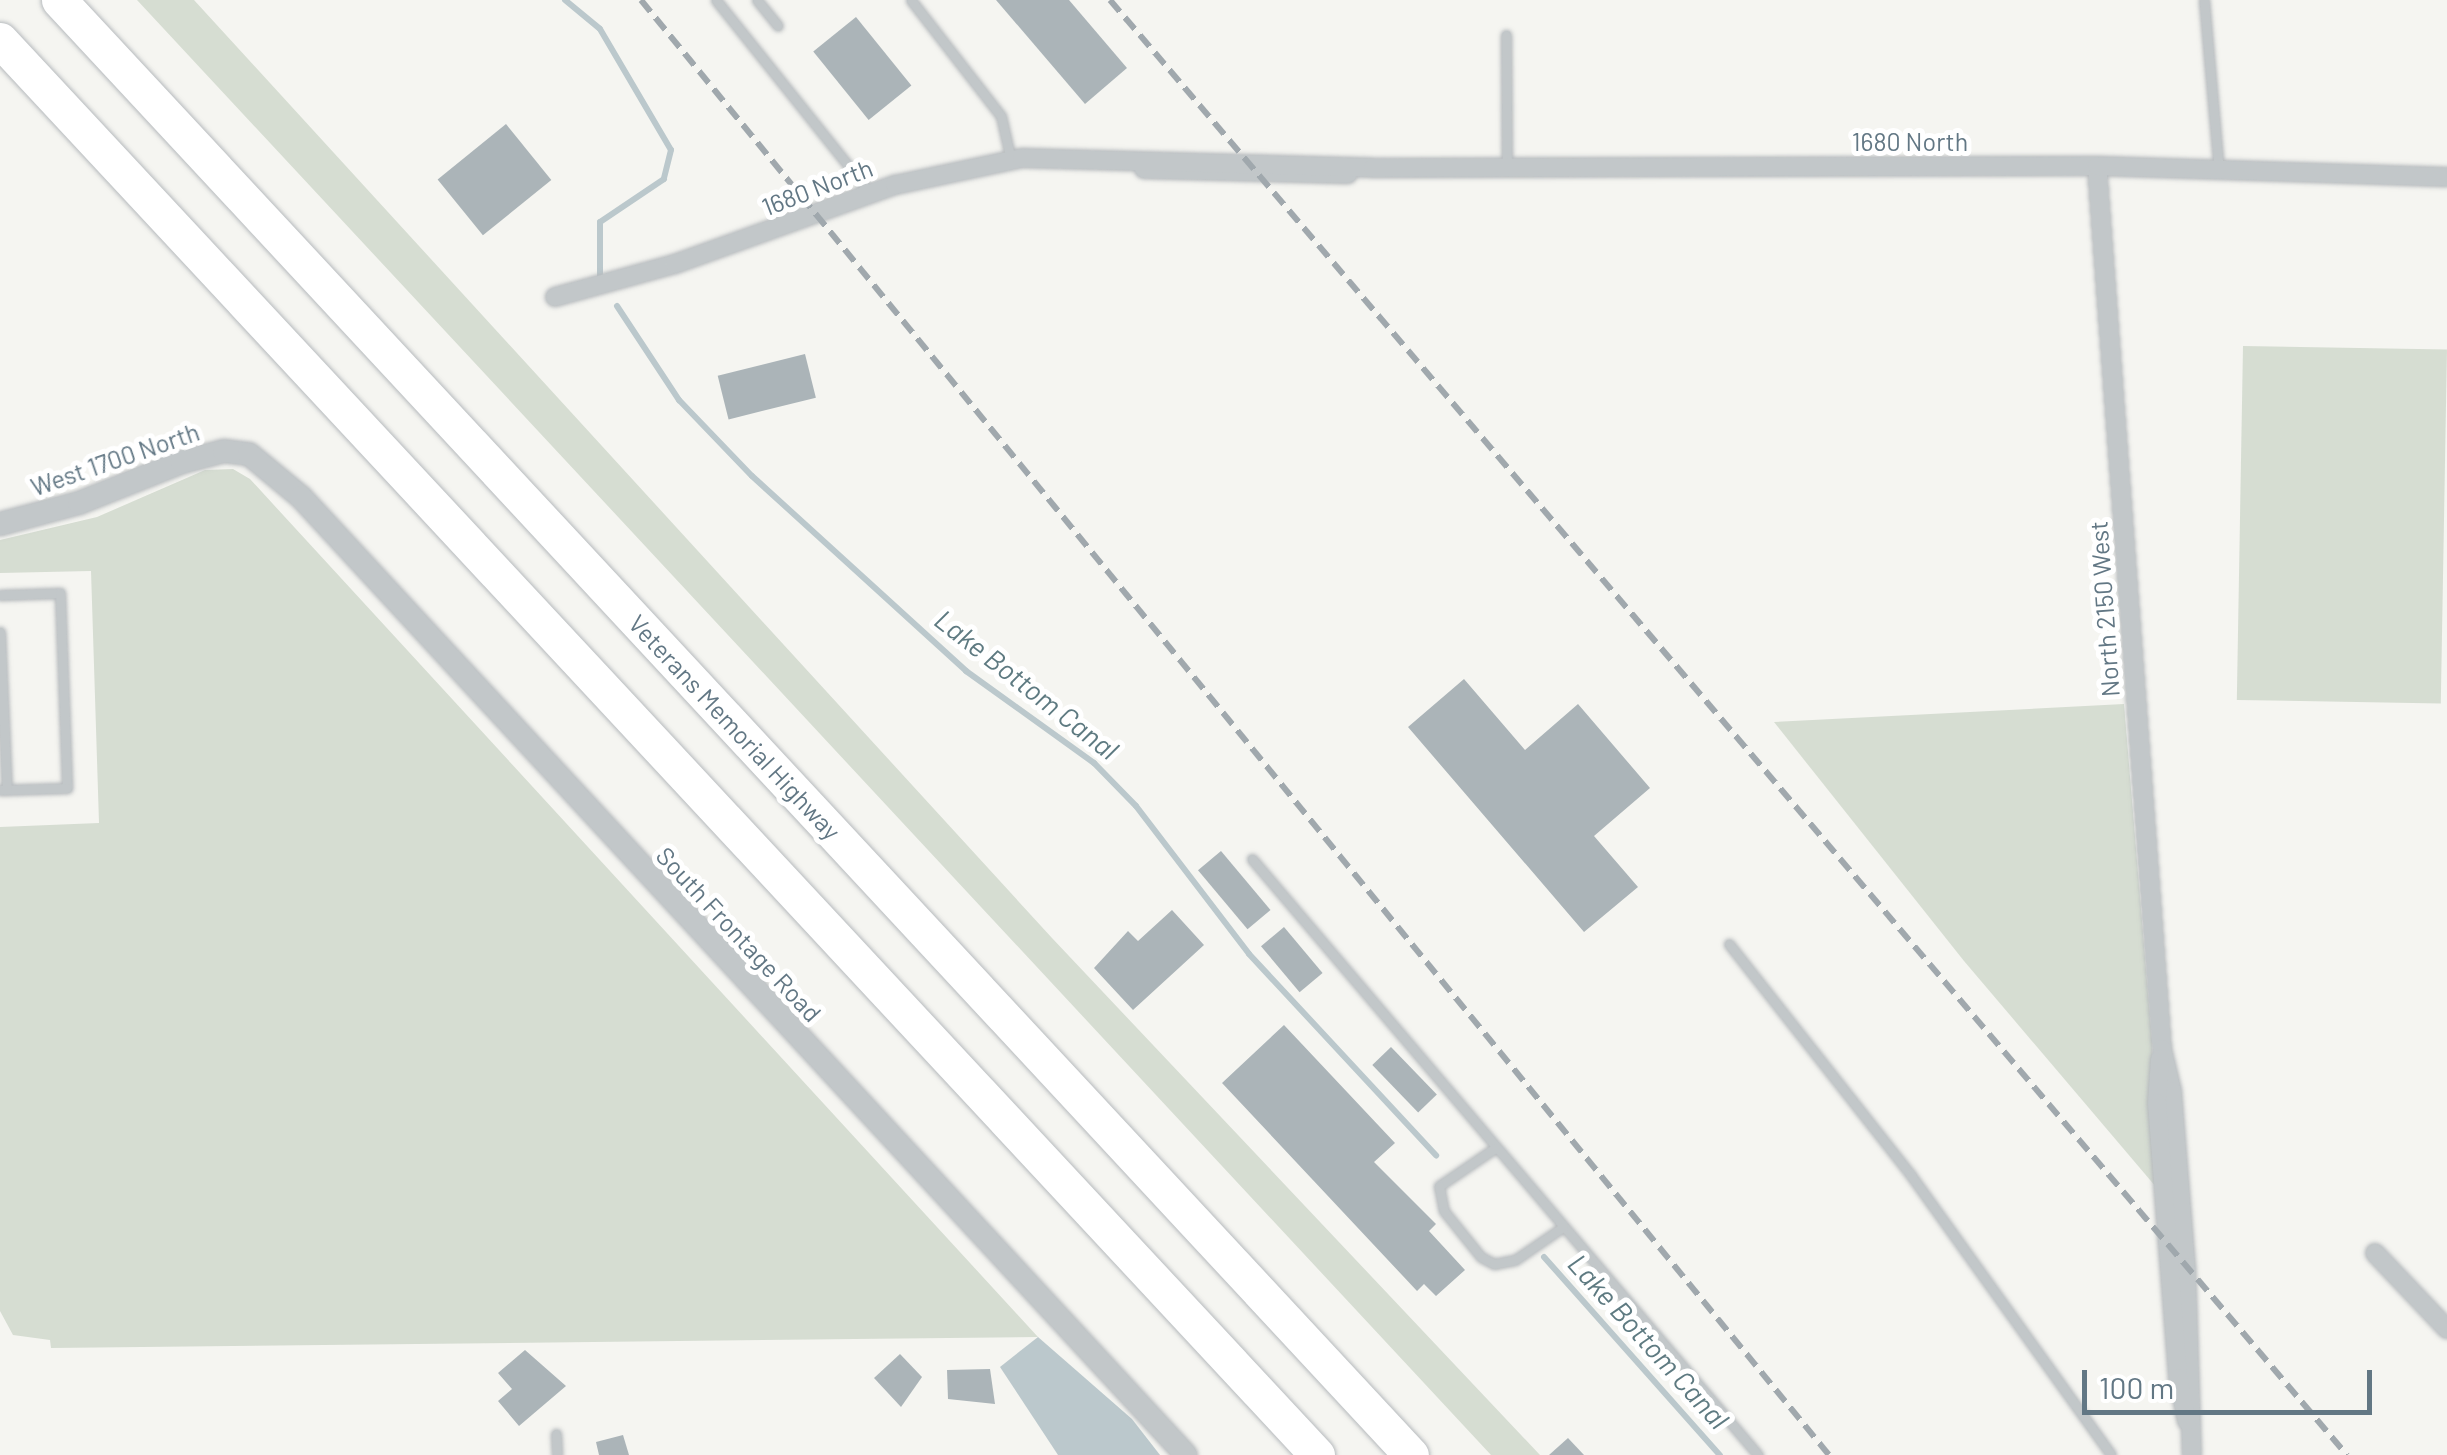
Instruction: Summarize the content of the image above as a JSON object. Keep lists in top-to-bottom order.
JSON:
{
  "streets": {
    "highway": ["Veterans Memorial Highway"],
    "street": [
      "1680 North",
      "West 1700 North",
      "North 2150 West",
      "South Frontage Road"
    ]
  },
  "crossings": [
    ["1680 North", "North 2150 West"],
    ["West 1700 North", "South Frontage Road"]
  ],
  "water": ["Lake Bottom Canal"],
  "scale_bar": "100 m"
}
